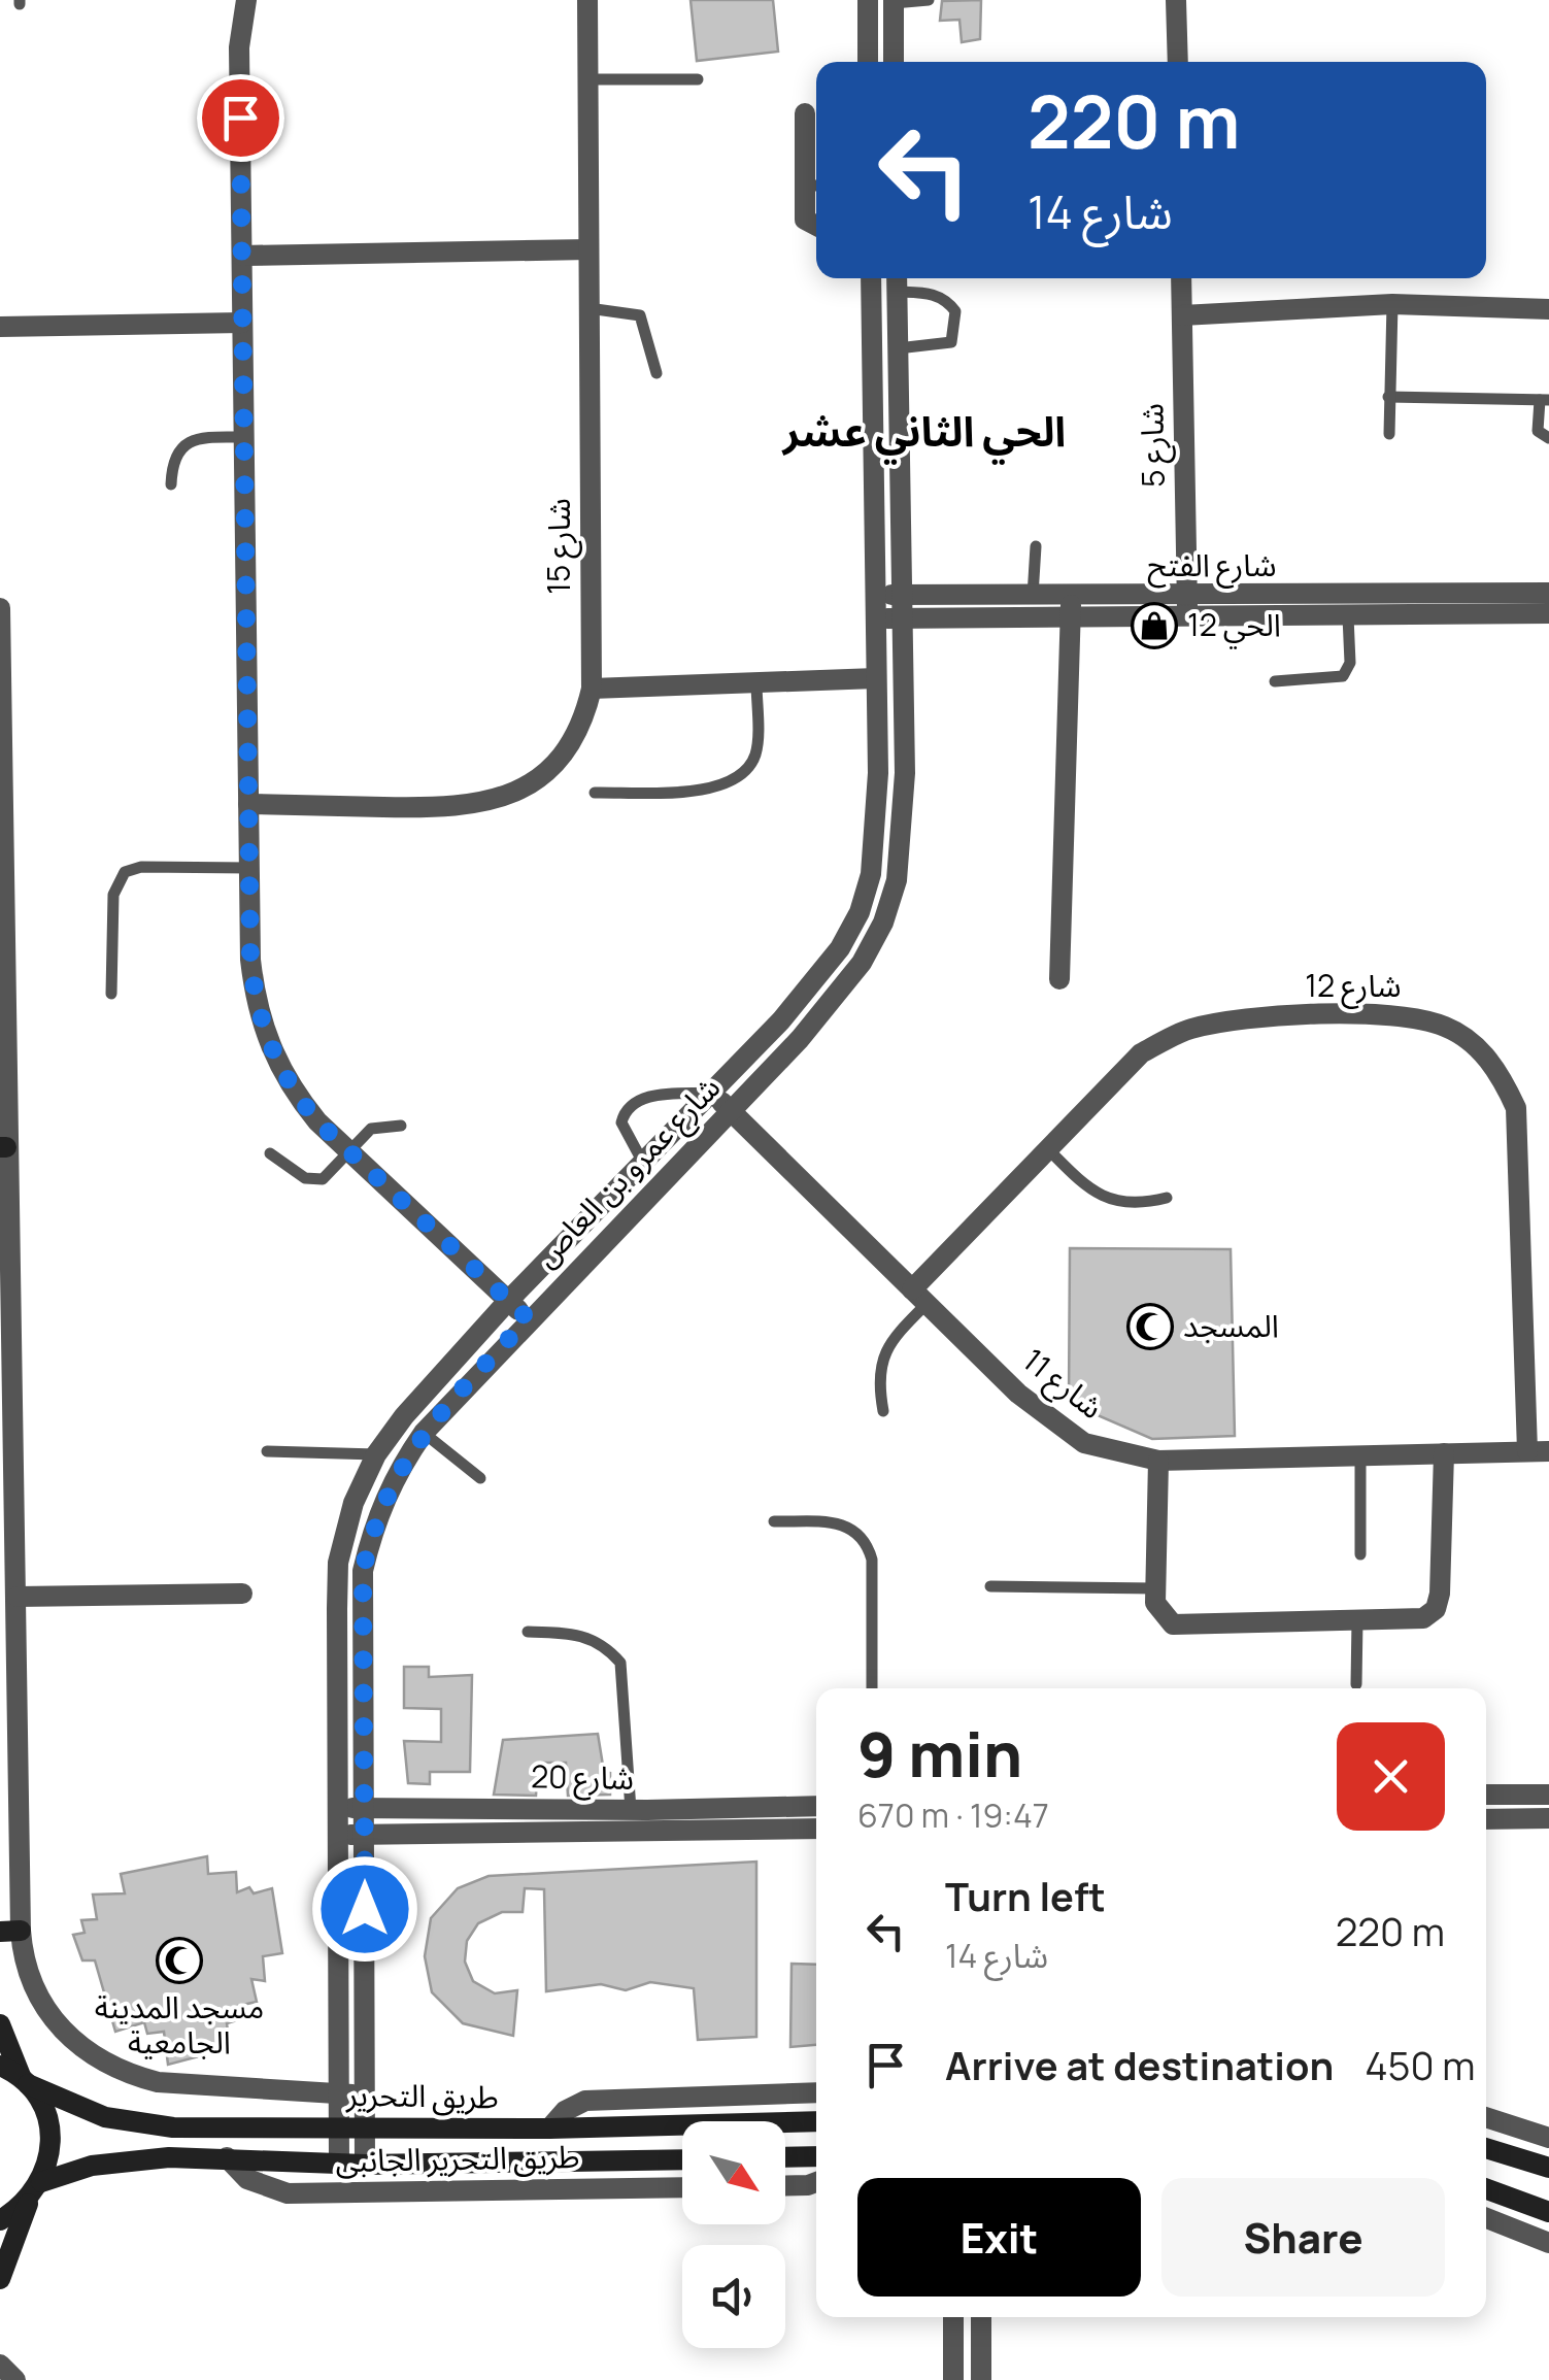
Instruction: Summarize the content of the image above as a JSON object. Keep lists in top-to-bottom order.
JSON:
{
  "streets": {
    "street": [
      "شارع 5",
      "شارع 15",
      "شارع الفتح",
      "شارع 12",
      "شارع عمرو بن العاص",
      "شارع 11",
      "شارع 20",
      "طريق التحرير",
      "طريق التحرير الجانبى"
    ]
  },
  "crossings": [
    ["شارع 5", "شارع الفتح"],
    ["شارع الفتح", "شارع عمرو بن العاص"],
    ["شارع 12", "شارع 11"],
    ["شارع عمرو بن العاص", "شارع 11"],
    ["شارع عمرو بن العاص", "شارع 20"],
    ["شارع عمرو بن العاص", "طريق التحرير"],
    ["طريق التحرير", "طريق التحرير الجانبى"]
  ],
  "districts": ["الحي الثاني عشر"],
  "places": {
    "shop": ["الحي 12"],
    "mosque": ["المسجد", "مسجد المدينة الجامعية"]
  },
  "north": "bottom right",
  "page": {
    "turn": ["220 m", "شارع 14"],
    "heading": ["9 min", "670 m · 19:47"],
    "list": [
      {
        "name": "Turn left",
        "note": "شارع 14",
        "value": "220 m"
      },
      {
        "name": "Arrive at destination",
        "value": "450 m"
      }
    ],
    "buttons": ["Exit", "Share"]
  }
}
